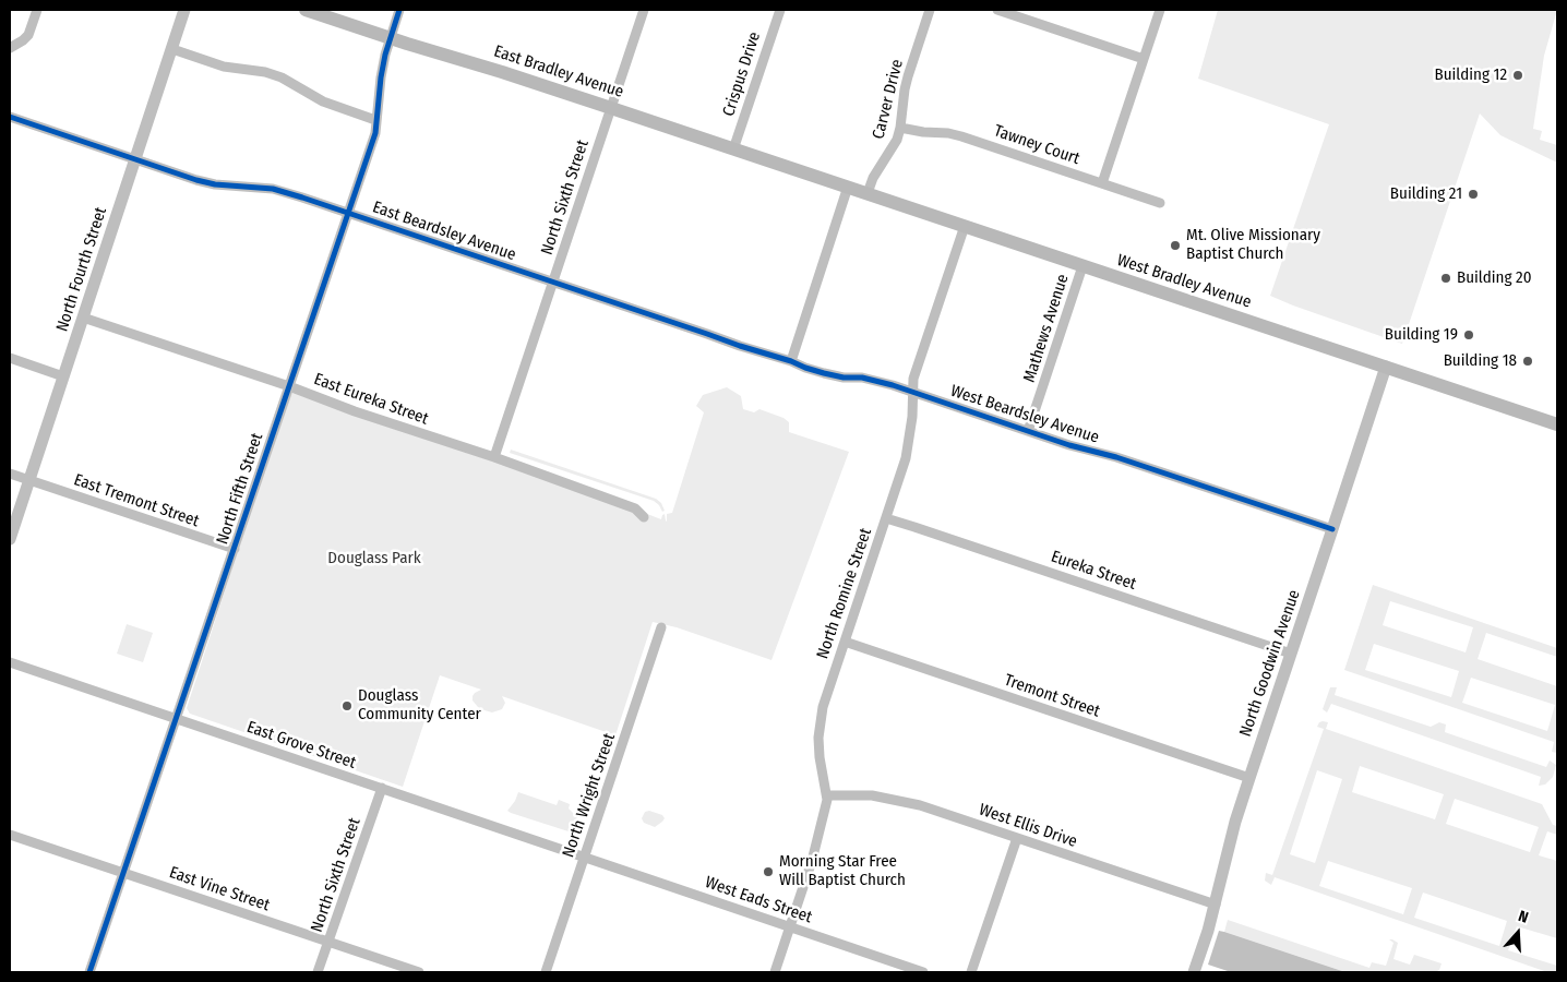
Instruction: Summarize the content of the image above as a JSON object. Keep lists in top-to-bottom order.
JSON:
{
  "streets": {
    "main road": ["East Bradley Avenue", "West Bradley Avenue"],
    "street": [
      "Crispus Drive",
      "Carver Drive",
      "Tawney Court",
      "North Sixth Street",
      "East Beardsley Avenue",
      "North Fourth Street",
      "Mathews Avenue",
      "East Eureka Street",
      "West Beardsley Avenue",
      "North Fifth Street",
      "East Tremont Street",
      "Eureka Street",
      "North Romine Street",
      "North Goodwin Avenue",
      "Tremont Street",
      "East Grove Street",
      "North Wright Street",
      "West Ellis Drive",
      "East Vine Street",
      "West Eads Street"
    ]
  },
  "crossings": [
    ["East Bradley Avenue", "Crispus Drive"],
    ["East Bradley Avenue", "North Sixth Street"],
    ["East Bradley Avenue", "West Bradley Avenue"],
    ["East Bradley Avenue", "North Fifth Street"],
    ["Carver Drive", "Tawney Court"],
    ["Carver Drive", "West Bradley Avenue"],
    ["North Sixth Street", "East Beardsley Avenue"],
    ["North Sixth Street", "East Eureka Street"],
    ["North Sixth Street", "East Grove Street"],
    ["North Sixth Street", "East Vine Street"],
    ["East Beardsley Avenue", "North Fourth Street"],
    ["East Beardsley Avenue", "West Beardsley Avenue"],
    ["East Beardsley Avenue", "North Fifth Street"],
    ["North Fourth Street", "East Eureka Street"],
    ["North Fourth Street", "East Tremont Street"],
    ["West Bradley Avenue", "Mathews Avenue"],
    ["West Bradley Avenue", "North Romine Street"],
    ["West Bradley Avenue", "North Goodwin Avenue"],
    ["Mathews Avenue", "West Beardsley Avenue"],
    ["East Eureka Street", "North Fifth Street"],
    ["West Beardsley Avenue", "North Romine Street"],
    ["West Beardsley Avenue", "North Goodwin Avenue"],
    ["North Fifth Street", "East Tremont Street"],
    ["North Fifth Street", "East Grove Street"],
    ["North Fifth Street", "East Vine Street"],
    ["Eureka Street", "North Romine Street"],
    ["Eureka Street", "North Goodwin Avenue"],
    ["North Romine Street", "Tremont Street"],
    ["North Romine Street", "West Ellis Drive"],
    ["North Romine Street", "West Eads Street"],
    ["North Goodwin Avenue", "Tremont Street"],
    ["North Goodwin Avenue", "West Ellis Drive"],
    ["East Grove Street", "North Wright Street"],
    ["East Grove Street", "West Eads Street"],
    ["North Wright Street", "West Eads Street"]
  ],
  "parks": ["Douglass Park"],
  "places": [
    "Building 12",
    "Building 21",
    "Mt. Olive Missionary Baptist Church",
    "Building 20",
    "Building 19",
    "Building 18",
    "Douglass Community Center",
    "Morning Star Free Will Baptist Church"
  ],
  "north": "top"
}
